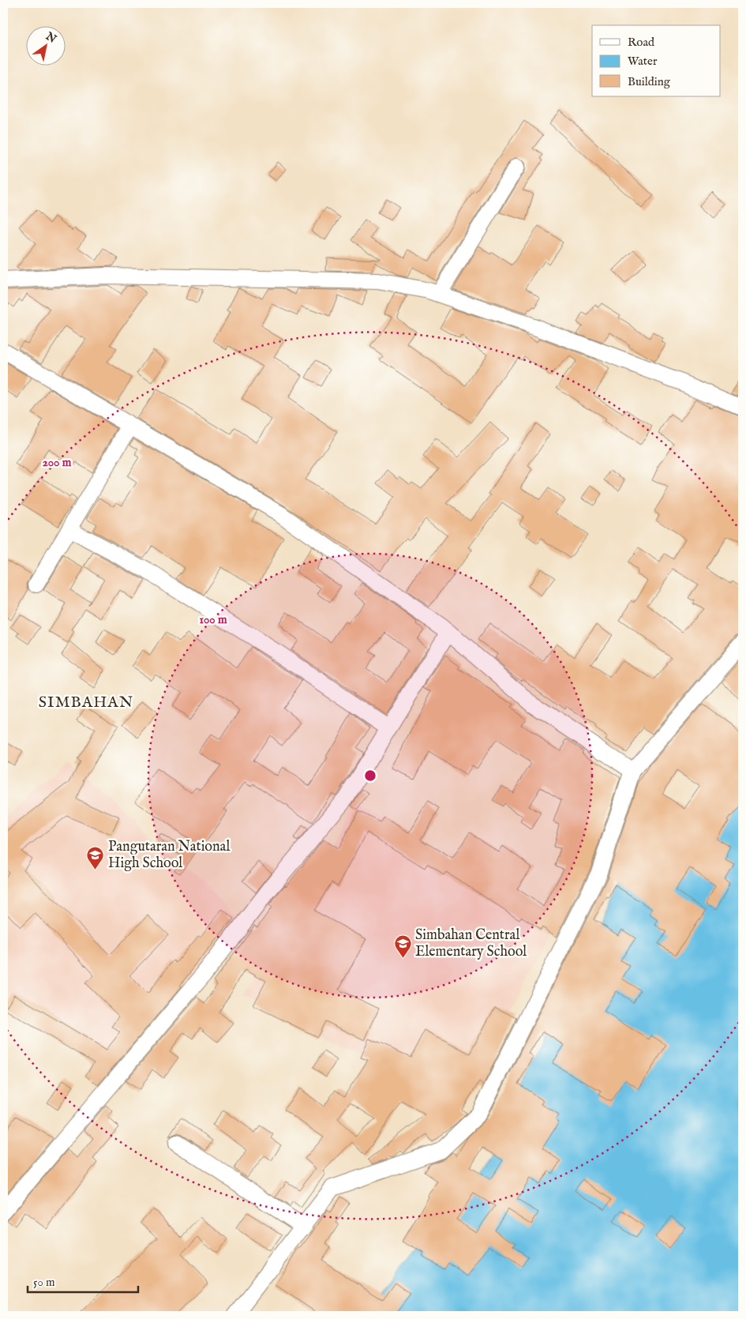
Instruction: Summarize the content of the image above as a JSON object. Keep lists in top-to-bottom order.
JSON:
{
  "districts": ["SIMBAHAN"],
  "places": {
    "school or university": ["Pangutaran National High School", "Simbahan Central Elementary School"]
  },
  "legend": ["Road", "Water", "Building"],
  "scale_bar": "50 m",
  "north": "top right",
  "rings": ["200 m", "100 m"]
}
